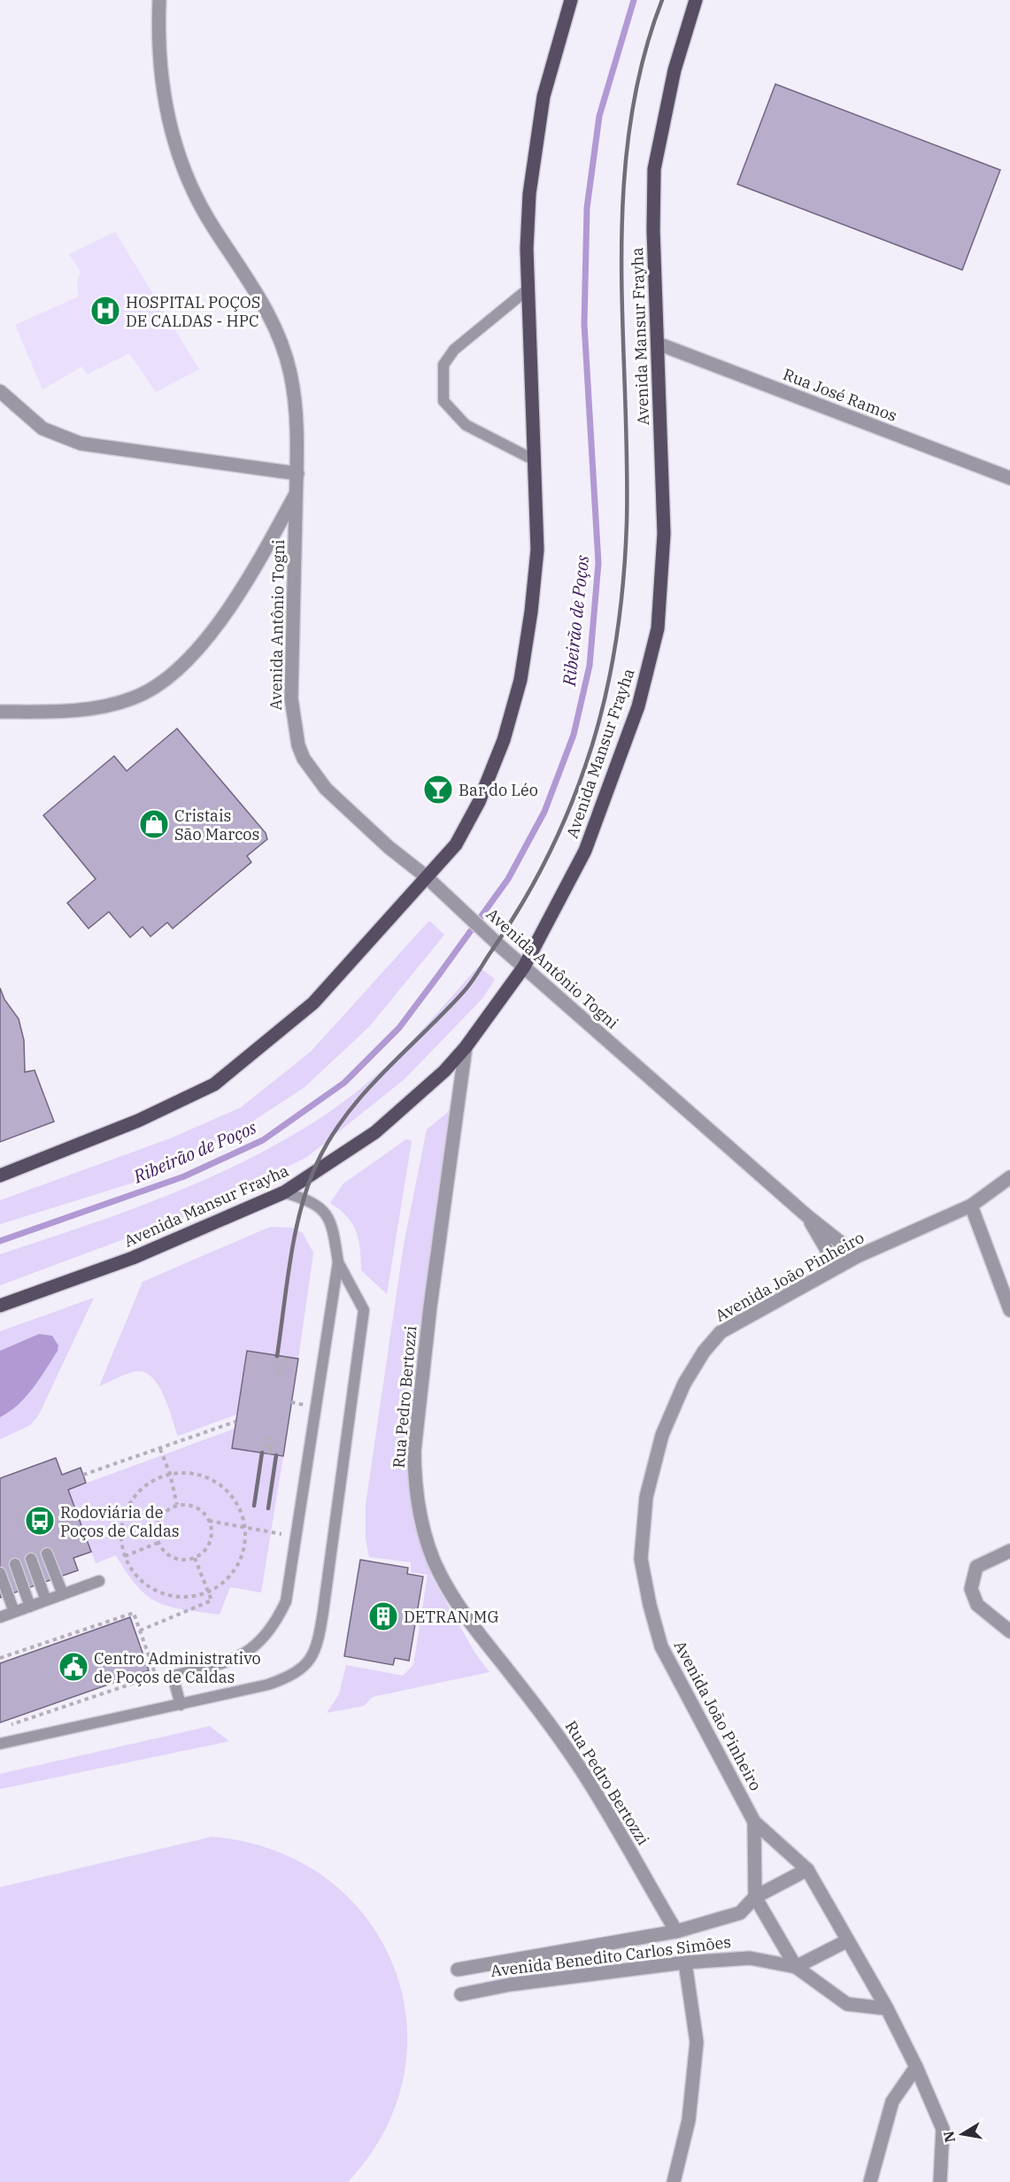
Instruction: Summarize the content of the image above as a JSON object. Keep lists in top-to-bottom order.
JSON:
{
  "streets": {
    "main road": ["Avenida Mansur Frayha"],
    "street": [
      "Rua José Ramos",
      "Avenida Antônio Togni",
      "Avenida João Pinheiro",
      "Rua Pedro Bertozzi",
      "Avenida Benedito Carlos Simões"
    ]
  },
  "crossings": [
    ["Avenida Mansur Frayha", "Rua José Ramos"],
    ["Avenida Mansur Frayha", "Avenida Antônio Togni"],
    ["Avenida Mansur Frayha", "Rua Pedro Bertozzi"],
    ["Avenida Antônio Togni", "Avenida João Pinheiro"],
    ["Avenida João Pinheiro", "Avenida Benedito Carlos Simões"],
    ["Rua Pedro Bertozzi", "Avenida Benedito Carlos Simões"]
  ],
  "water": ["Ribeirão de Poços"],
  "places": {
    "hospital": ["HOSPITAL POÇOS DE CALDAS - HPC"],
    "bar": ["Bar do Léo"],
    "shop": ["Cristais São Marcos"],
    "bus stop": ["Rodoviária de Poços de Caldas"],
    "building": ["DETRAN MG"],
    "public building": ["Centro Administrativo de Poços de Caldas"]
  },
  "north": "left"
}
